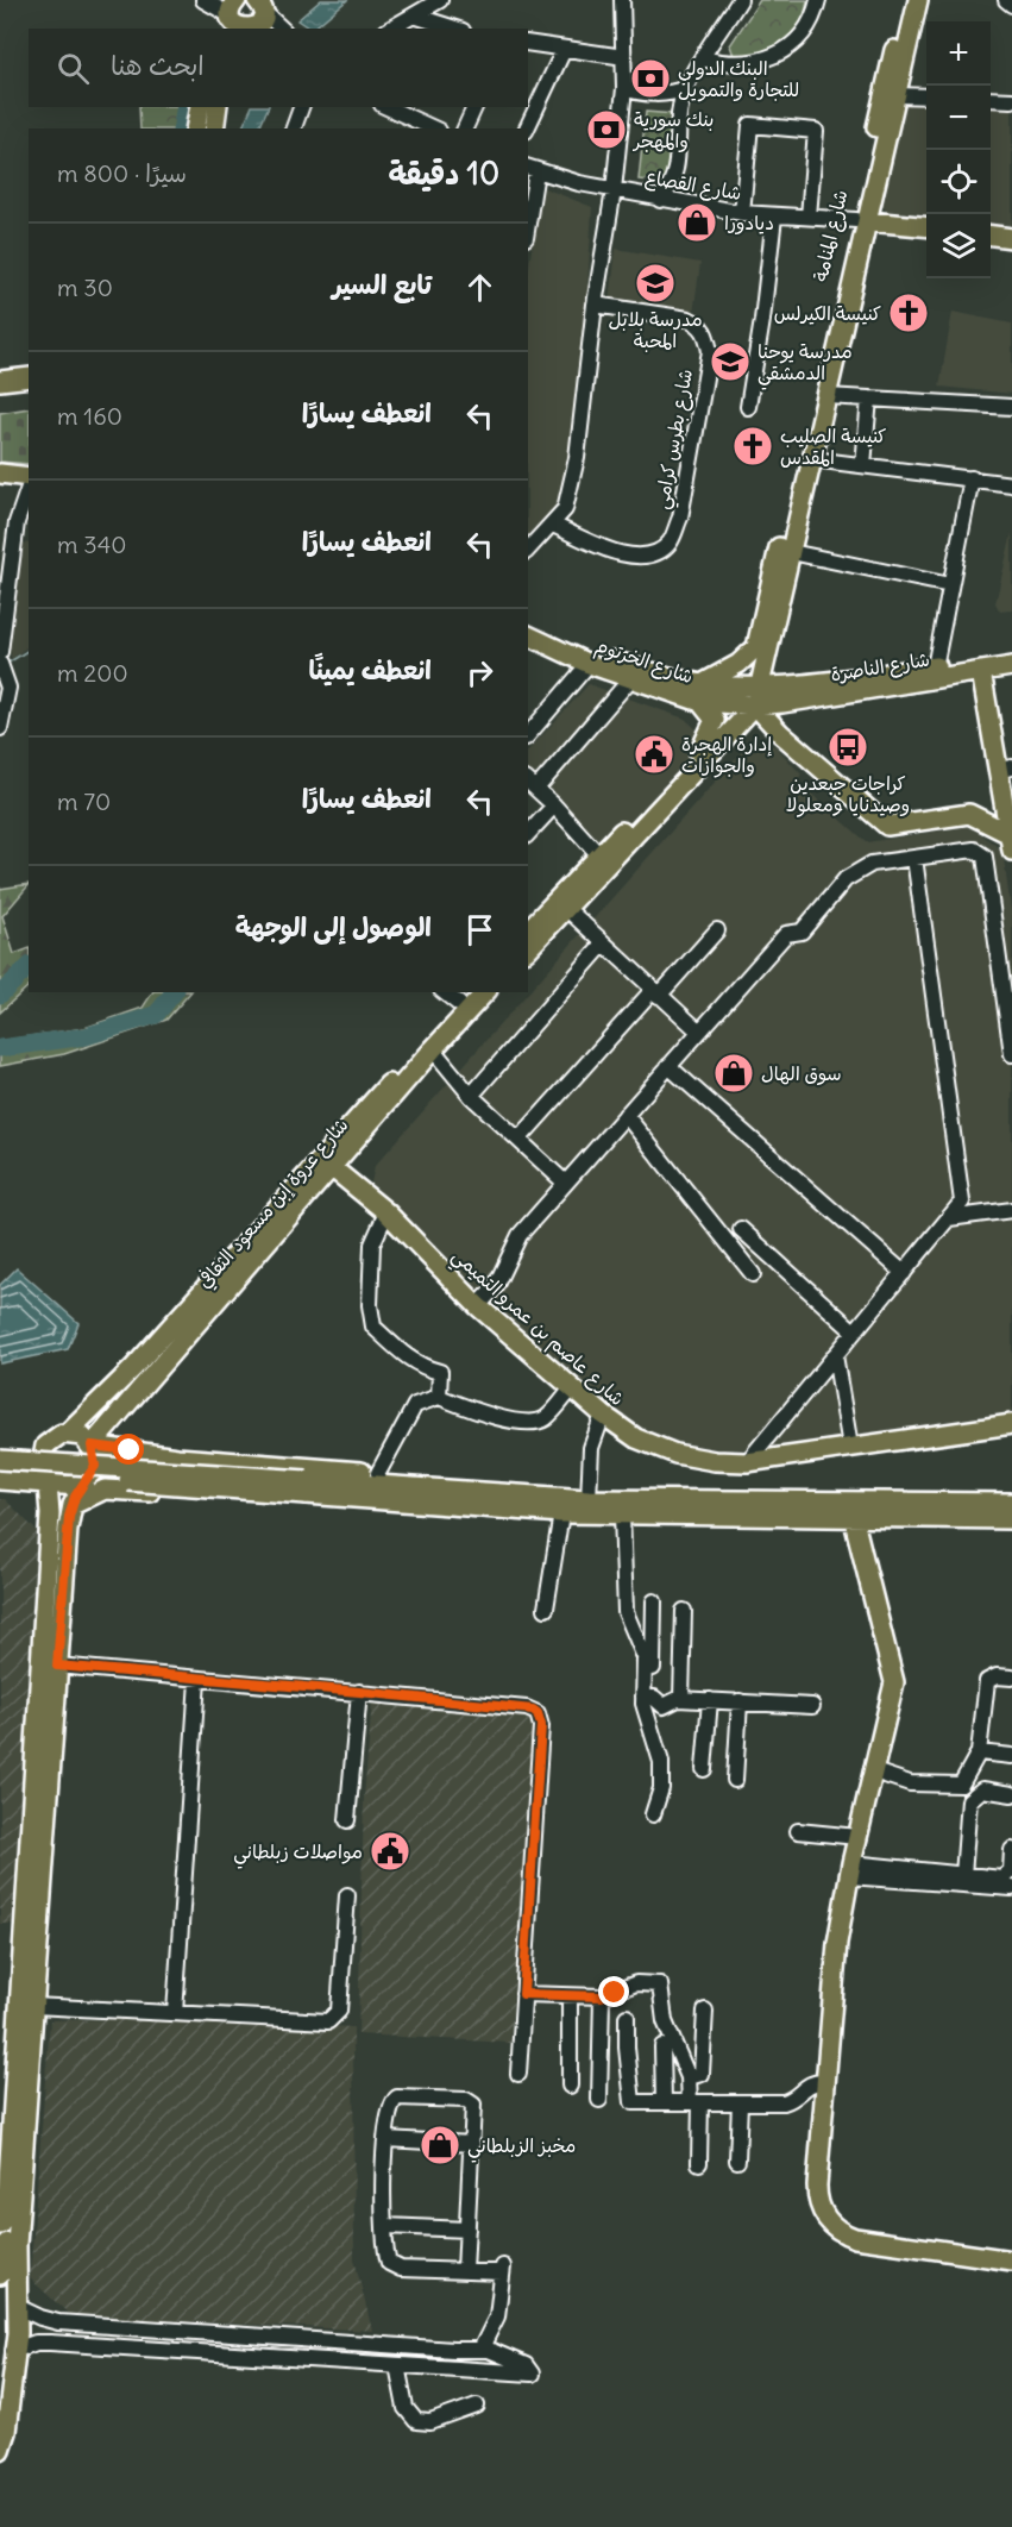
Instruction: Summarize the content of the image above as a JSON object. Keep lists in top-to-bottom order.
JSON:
{
  "streets": {
    "main road": [
      "شارع المنامة",
      "شارع الخرتوم",
      "شارع الناصرة",
      "شارع عروة إبن مسعود الثقافي",
      "شارع عاصم بن عمرو التميمي"
    ],
    "street": ["شارع القصاع", "شارع بطرس كرامي"]
  },
  "crossings": [
    ["شارع القصاع", "شارع المنامة"],
    ["شارع المنامة", "شارع الناصرة"],
    ["شارع الخرتوم", "شارع الناصرة"],
    ["شارع عروة إبن مسعود الثقافي", "شارع عاصم بن عمرو التميمي"]
  ],
  "places": {
    "bank": ["البنك الدولي للتجارة والتمويل", "بنك سورية والمهجر"],
    "shop": ["ديادورا", "سوق الهال", "مخبز الزبلطاني"],
    "school or university": ["مدرسة بلابل المحبة", "مدرسة يوحنا الدمشقي"],
    "church": ["كنيسة الكيرلس", "كنيسة الصليب المقدس"],
    "bus stop": ["كراجات جبعدين وصيدنايا ومعلولا"],
    "public building": ["إدارة الهجرة والجوازات", "مواصلات زبلطاني"]
  },
  "page": {
    "map_buttons": ["+", "−"],
    "search": "ابحث هنا",
    "heading": ["10 دقيقة", "سيرًا · 800 m"],
    "list": [
      ["تابع السير", "30 m"],
      ["انعطف يسارًا", "160 m"],
      ["انعطف يسارًا", "340 m"],
      ["انعطف يمينًا", "200 m"],
      ["انعطف يسارًا", "70 m"],
      "الوصول إلى الوجهة"
    ]
  }
}
